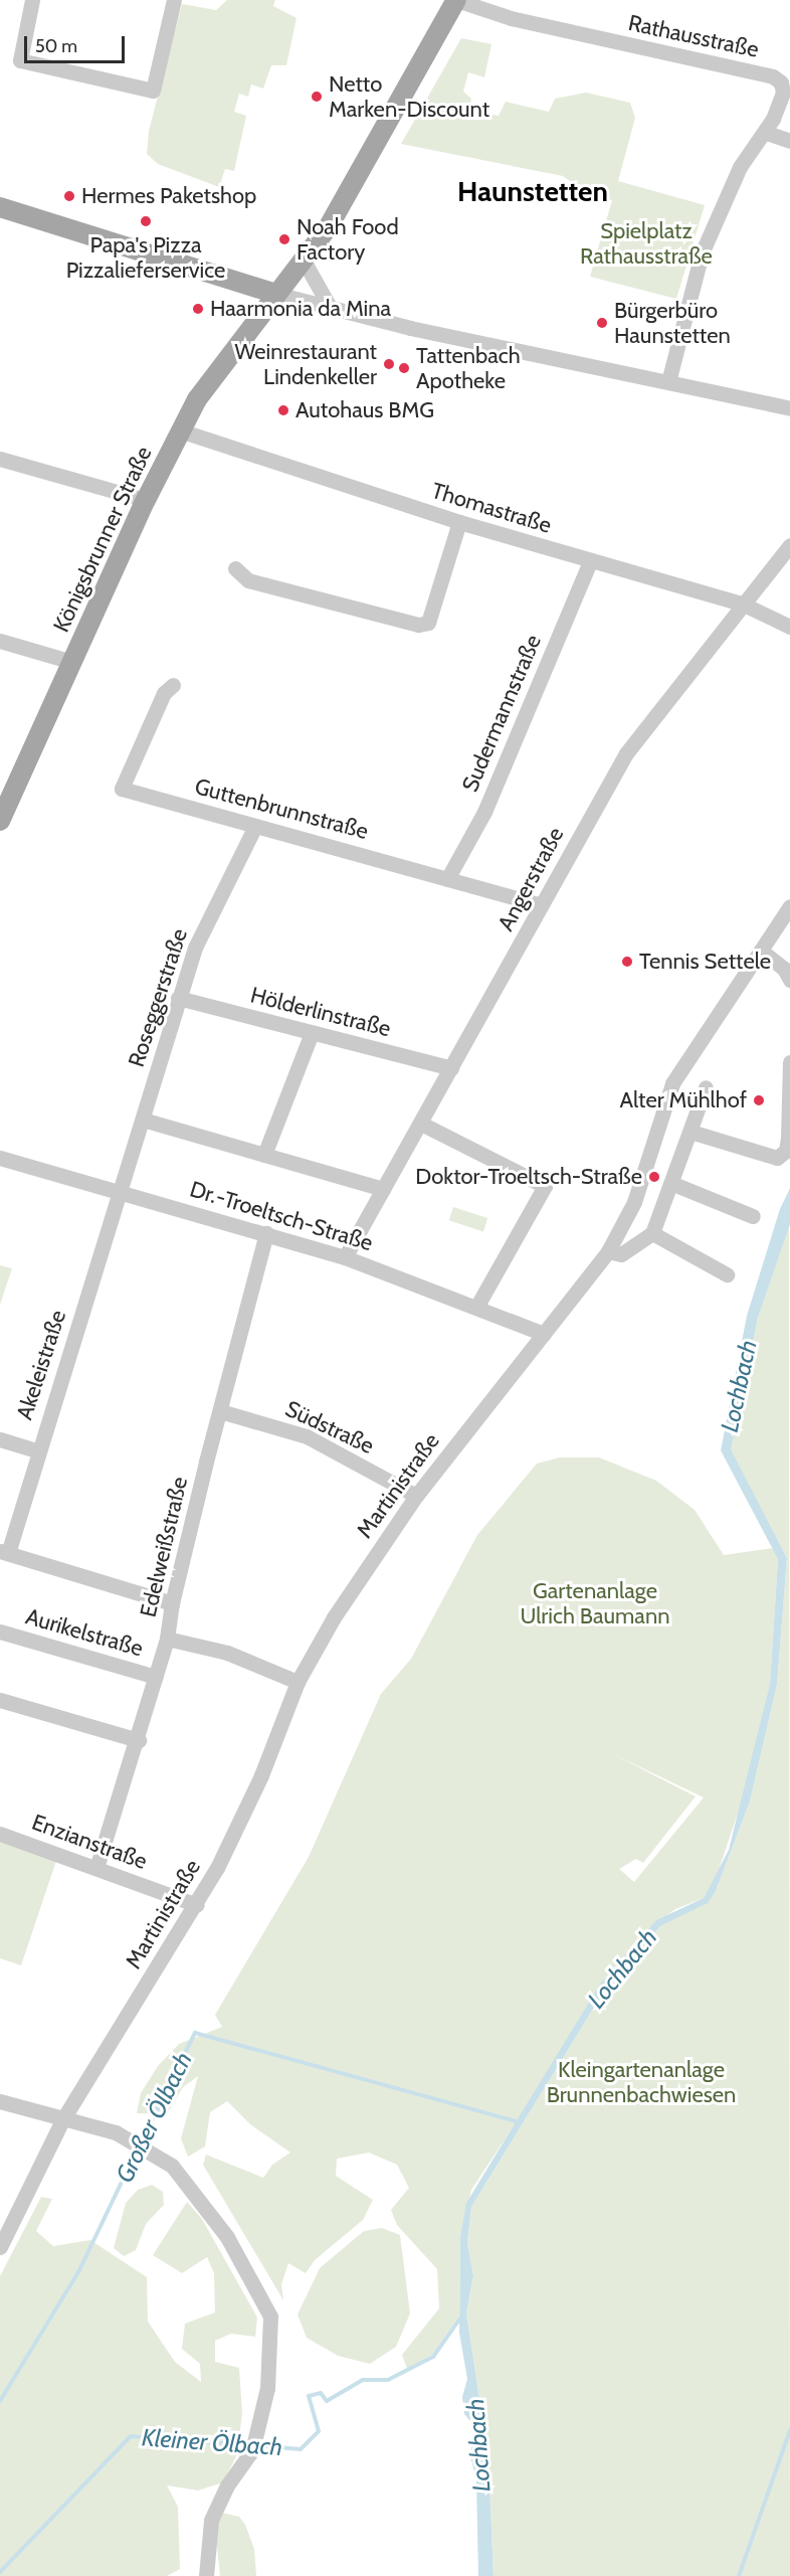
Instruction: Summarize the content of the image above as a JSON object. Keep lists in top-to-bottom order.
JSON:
{
  "streets": {
    "main road": ["Königsbrunner Straße"],
    "street": [
      "Rathausstraße",
      "Thomastraße",
      "Sudermannstraße",
      "Guttenbrunnstraße",
      "Angerstraße",
      "Roseggerstraße",
      "Hölderlinstraße",
      "Dr.-Troeltsch-Straße",
      "Akeleistraße",
      "Südstraße",
      "Martinistraße",
      "Edelweißstraße",
      "Aurikelstraße",
      "Enzianstraße"
    ]
  },
  "crossings": [
    ["Rathausstraße", "Königsbrunner Straße"],
    ["Thomastraße", "Königsbrunner Straße"],
    ["Thomastraße", "Sudermannstraße"],
    ["Thomastraße", "Angerstraße"],
    ["Sudermannstraße", "Guttenbrunnstraße"],
    ["Guttenbrunnstraße", "Angerstraße"],
    ["Guttenbrunnstraße", "Roseggerstraße"],
    ["Angerstraße", "Hölderlinstraße"],
    ["Angerstraße", "Dr.-Troeltsch-Straße"],
    ["Roseggerstraße", "Hölderlinstraße"],
    ["Roseggerstraße", "Dr.-Troeltsch-Straße"],
    ["Roseggerstraße", "Akeleistraße"],
    ["Dr.-Troeltsch-Straße", "Akeleistraße"],
    ["Dr.-Troeltsch-Straße", "Martinistraße"],
    ["Dr.-Troeltsch-Straße", "Edelweißstraße"],
    ["Südstraße", "Martinistraße"],
    ["Südstraße", "Edelweißstraße"],
    ["Martinistraße", "Enzianstraße"],
    ["Edelweißstraße", "Aurikelstraße"],
    ["Edelweißstraße", "Enzianstraße"]
  ],
  "districts": ["Haunstetten"],
  "water": ["Lochbach", "Großer Ölbach", "Kleiner Ölbach"],
  "parks": ["Spielplatz Rathausstraße", "Gartenanlage Ulrich Baumann", "Kleingartenanlage Brunnenbachwiesen"],
  "places": [
    "Netto Marken-Discount",
    "Hermes Paketshop",
    "Papa's Pizza Pizzalieferservice",
    "Noah Food Factory",
    "Haarmonia da Mina",
    "Bürgerbüro Haunstetten",
    "Weinrestaurant Lindenkeller",
    "Tattenbach Apotheke",
    "Autohaus BMG",
    "Tennis Settele",
    "Alter Mühlhof",
    "Doktor-Troeltsch-Straße"
  ],
  "scale_bar": "50 m"
}
